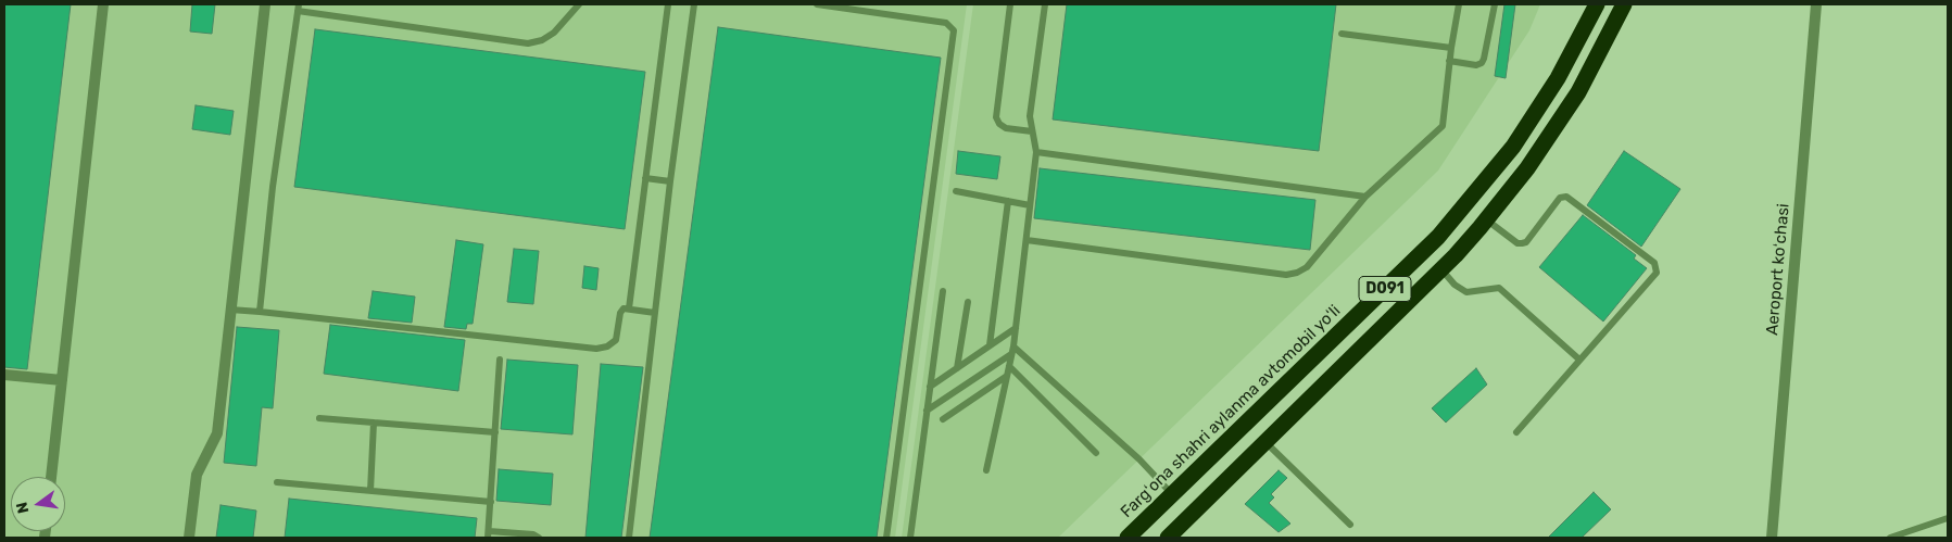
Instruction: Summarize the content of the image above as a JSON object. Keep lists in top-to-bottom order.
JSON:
{
  "streets": {
    "highway": ["D091", "Fargʻona shahri aylanma avtomobil yoʻli"],
    "street": ["Aeroport koʻchasi"]
  },
  "north": "left"
}
